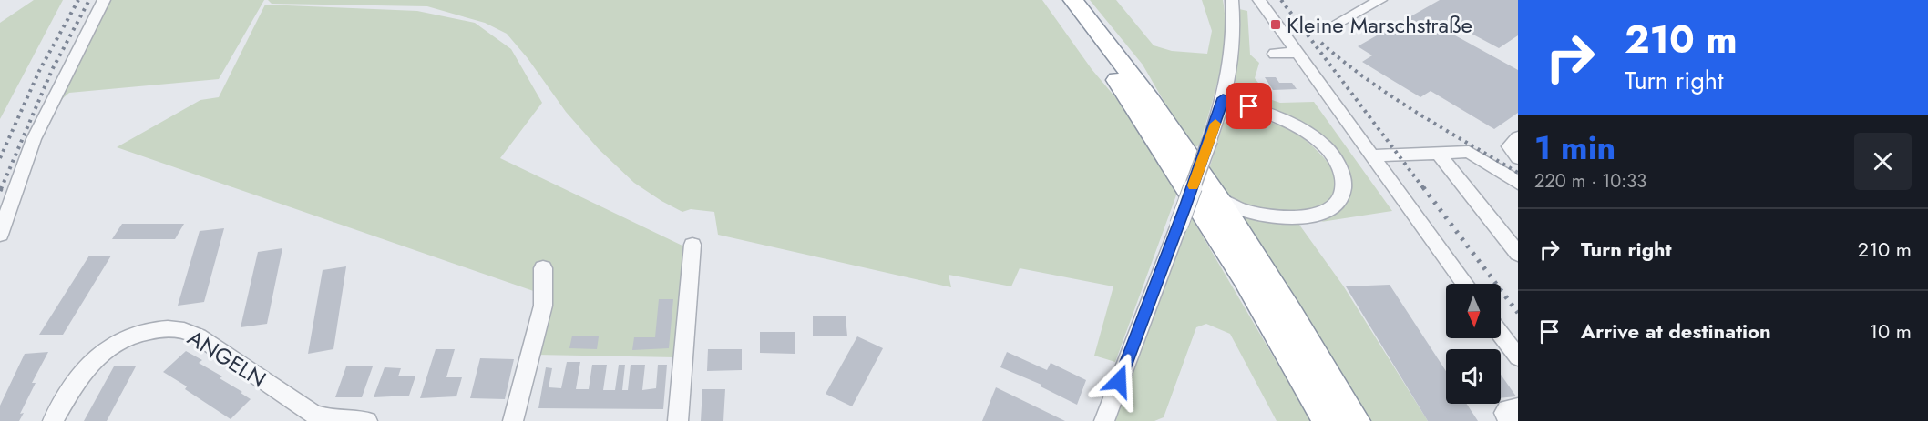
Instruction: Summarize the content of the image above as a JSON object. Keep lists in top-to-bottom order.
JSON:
{
  "streets": {
    "street": ["ANGELN"]
  },
  "places": {
    "transit": ["Kleine Marschstraße"]
  },
  "north": "bottom",
  "page": {
    "turn": ["210 m", "Turn right"],
    "heading": ["1 min", "220 m · 10:33"],
    "list": [
      {
        "name": "Turn right",
        "value": "210 m"
      },
      {
        "name": "Arrive at destination",
        "value": "10 m"
      }
    ]
  }
}
